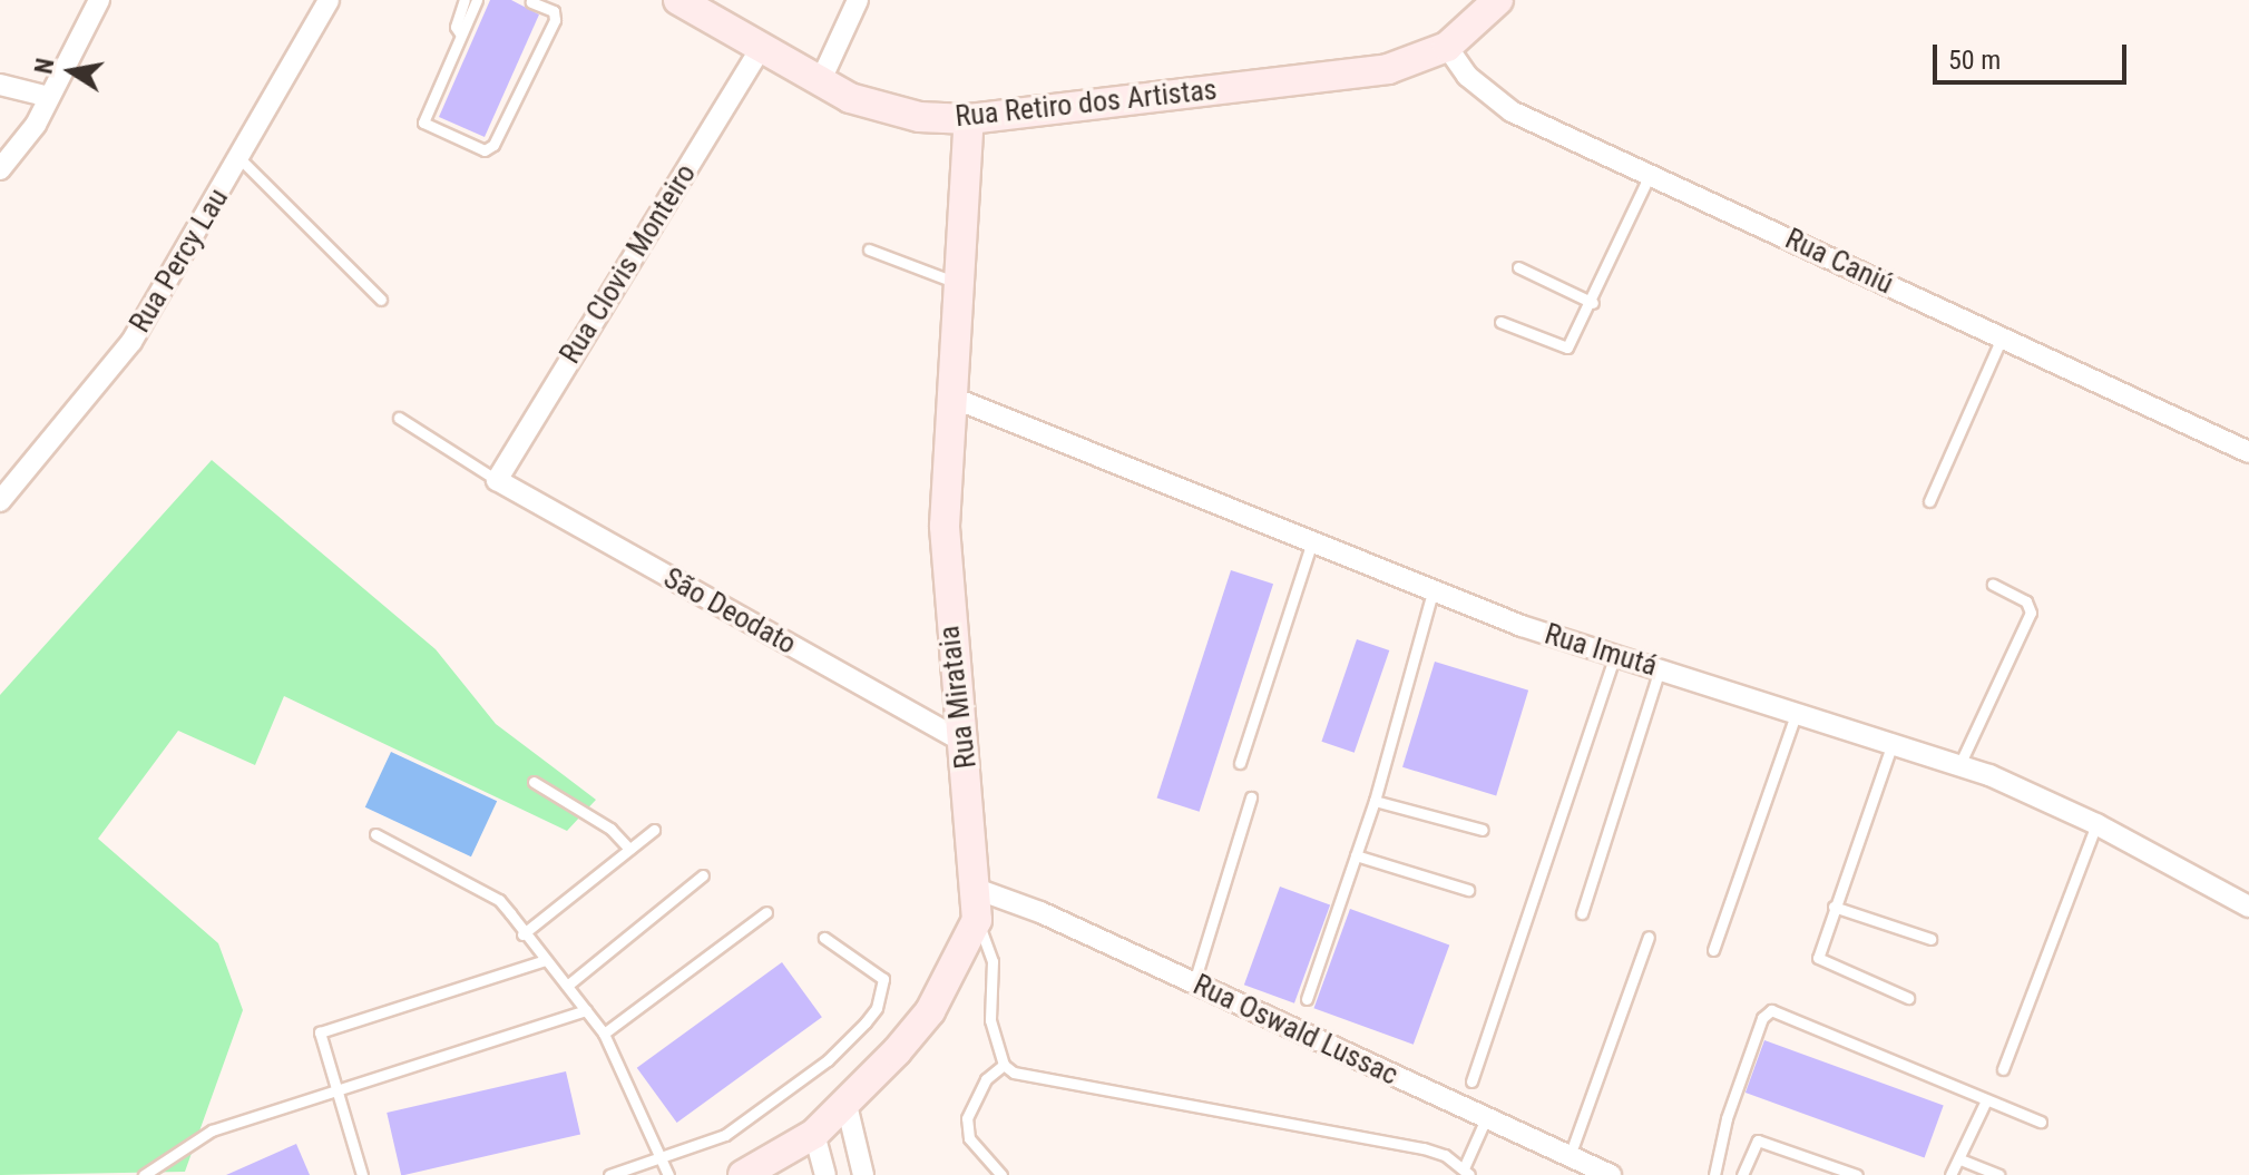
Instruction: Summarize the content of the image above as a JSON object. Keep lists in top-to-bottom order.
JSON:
{
  "streets": {
    "street": [
      "Rua Retiro dos Artistas",
      "Rua Percy Lau",
      "Rua Caniú",
      "Rua Clovis Monteiro",
      "São Deodato",
      "Rua Imutá",
      "Rua Mirataia",
      "Rua Oswald Lussac"
    ]
  },
  "crossings": [
    ["Rua Retiro dos Artistas", "Rua Caniú"],
    ["Rua Retiro dos Artistas", "Rua Clovis Monteiro"],
    ["Rua Retiro dos Artistas", "Rua Mirataia"],
    ["Rua Clovis Monteiro", "São Deodato"],
    ["São Deodato", "Rua Mirataia"],
    ["Rua Imutá", "Rua Mirataia"],
    ["Rua Mirataia", "Rua Oswald Lussac"]
  ],
  "scale_bar": "50 m",
  "north": "left"
}
